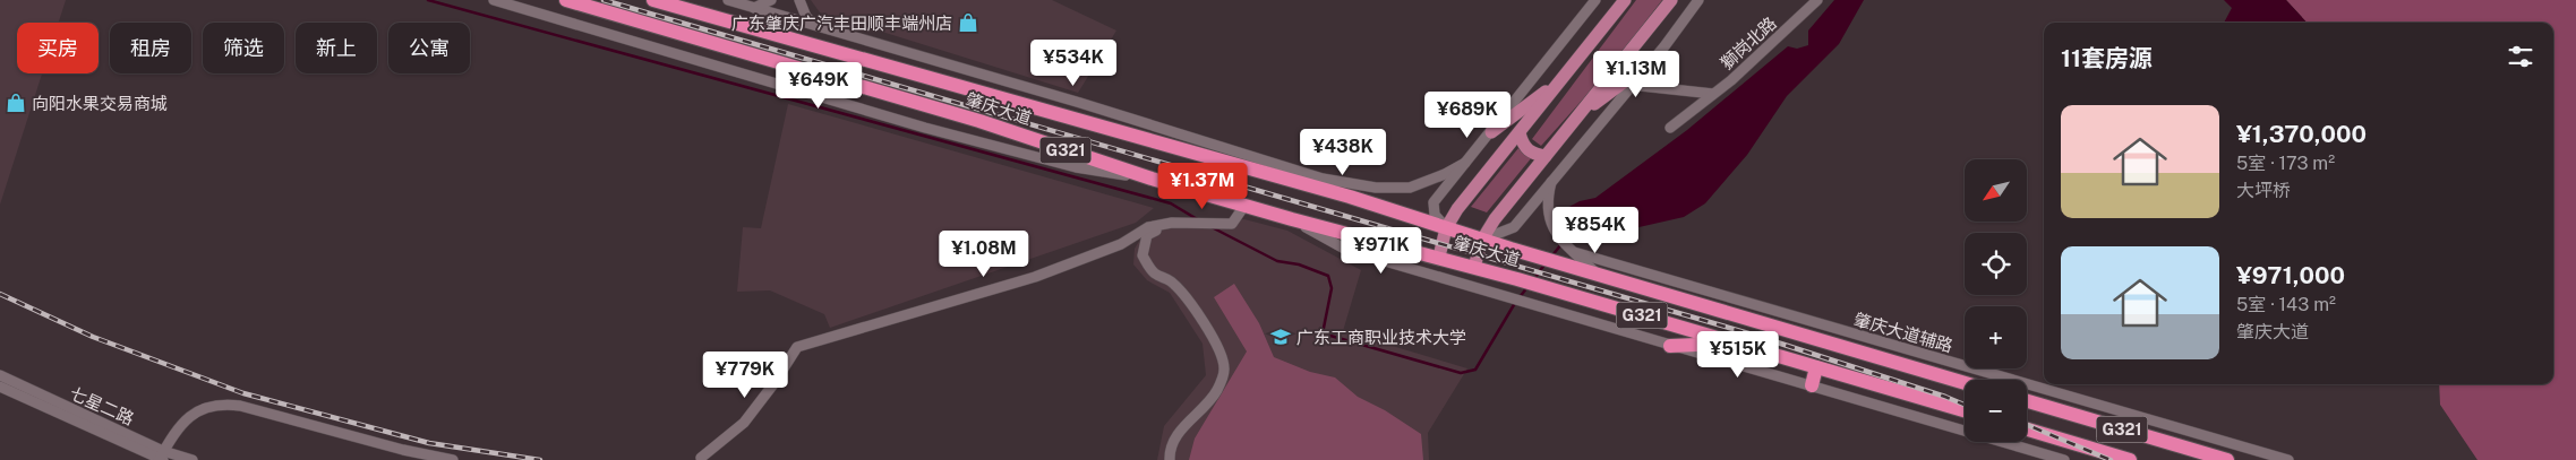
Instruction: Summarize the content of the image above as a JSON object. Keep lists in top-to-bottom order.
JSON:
{
  "streets": {
    "highway": ["肇庆大道", "G321"],
    "street": ["獅岗北路", "肇庆大道辅路", "七星二路"]
  },
  "places": {
    "shop": ["广东肇庆广汽丰田顺丰端州店", "向阳水果交易商城"],
    "school or university": ["广东工商职业技术大学"]
  },
  "north": "bottom left",
  "page": {
    "chip": [
      "买房",
      "租房",
      "筛选",
      "新上",
      "公寓"
    ],
    "heading": "11套房源",
    "price": [
      "¥534K",
      "¥1.13M",
      "¥649K",
      "¥689K",
      "¥438K",
      "¥1.37M",
      "¥854K",
      "¥971K",
      "¥1.08M",
      "¥515K",
      "¥779K"
    ],
    "list": [
      {
        "name": "¥1,370,000",
        "note": "5室 · 173 m² · 大坪桥"
      },
      {
        "name": "¥971,000",
        "note": "5室 · 143 m² · 肇庆大道"
      }
    ],
    "map_buttons": ["+", "−"]
  }
}
